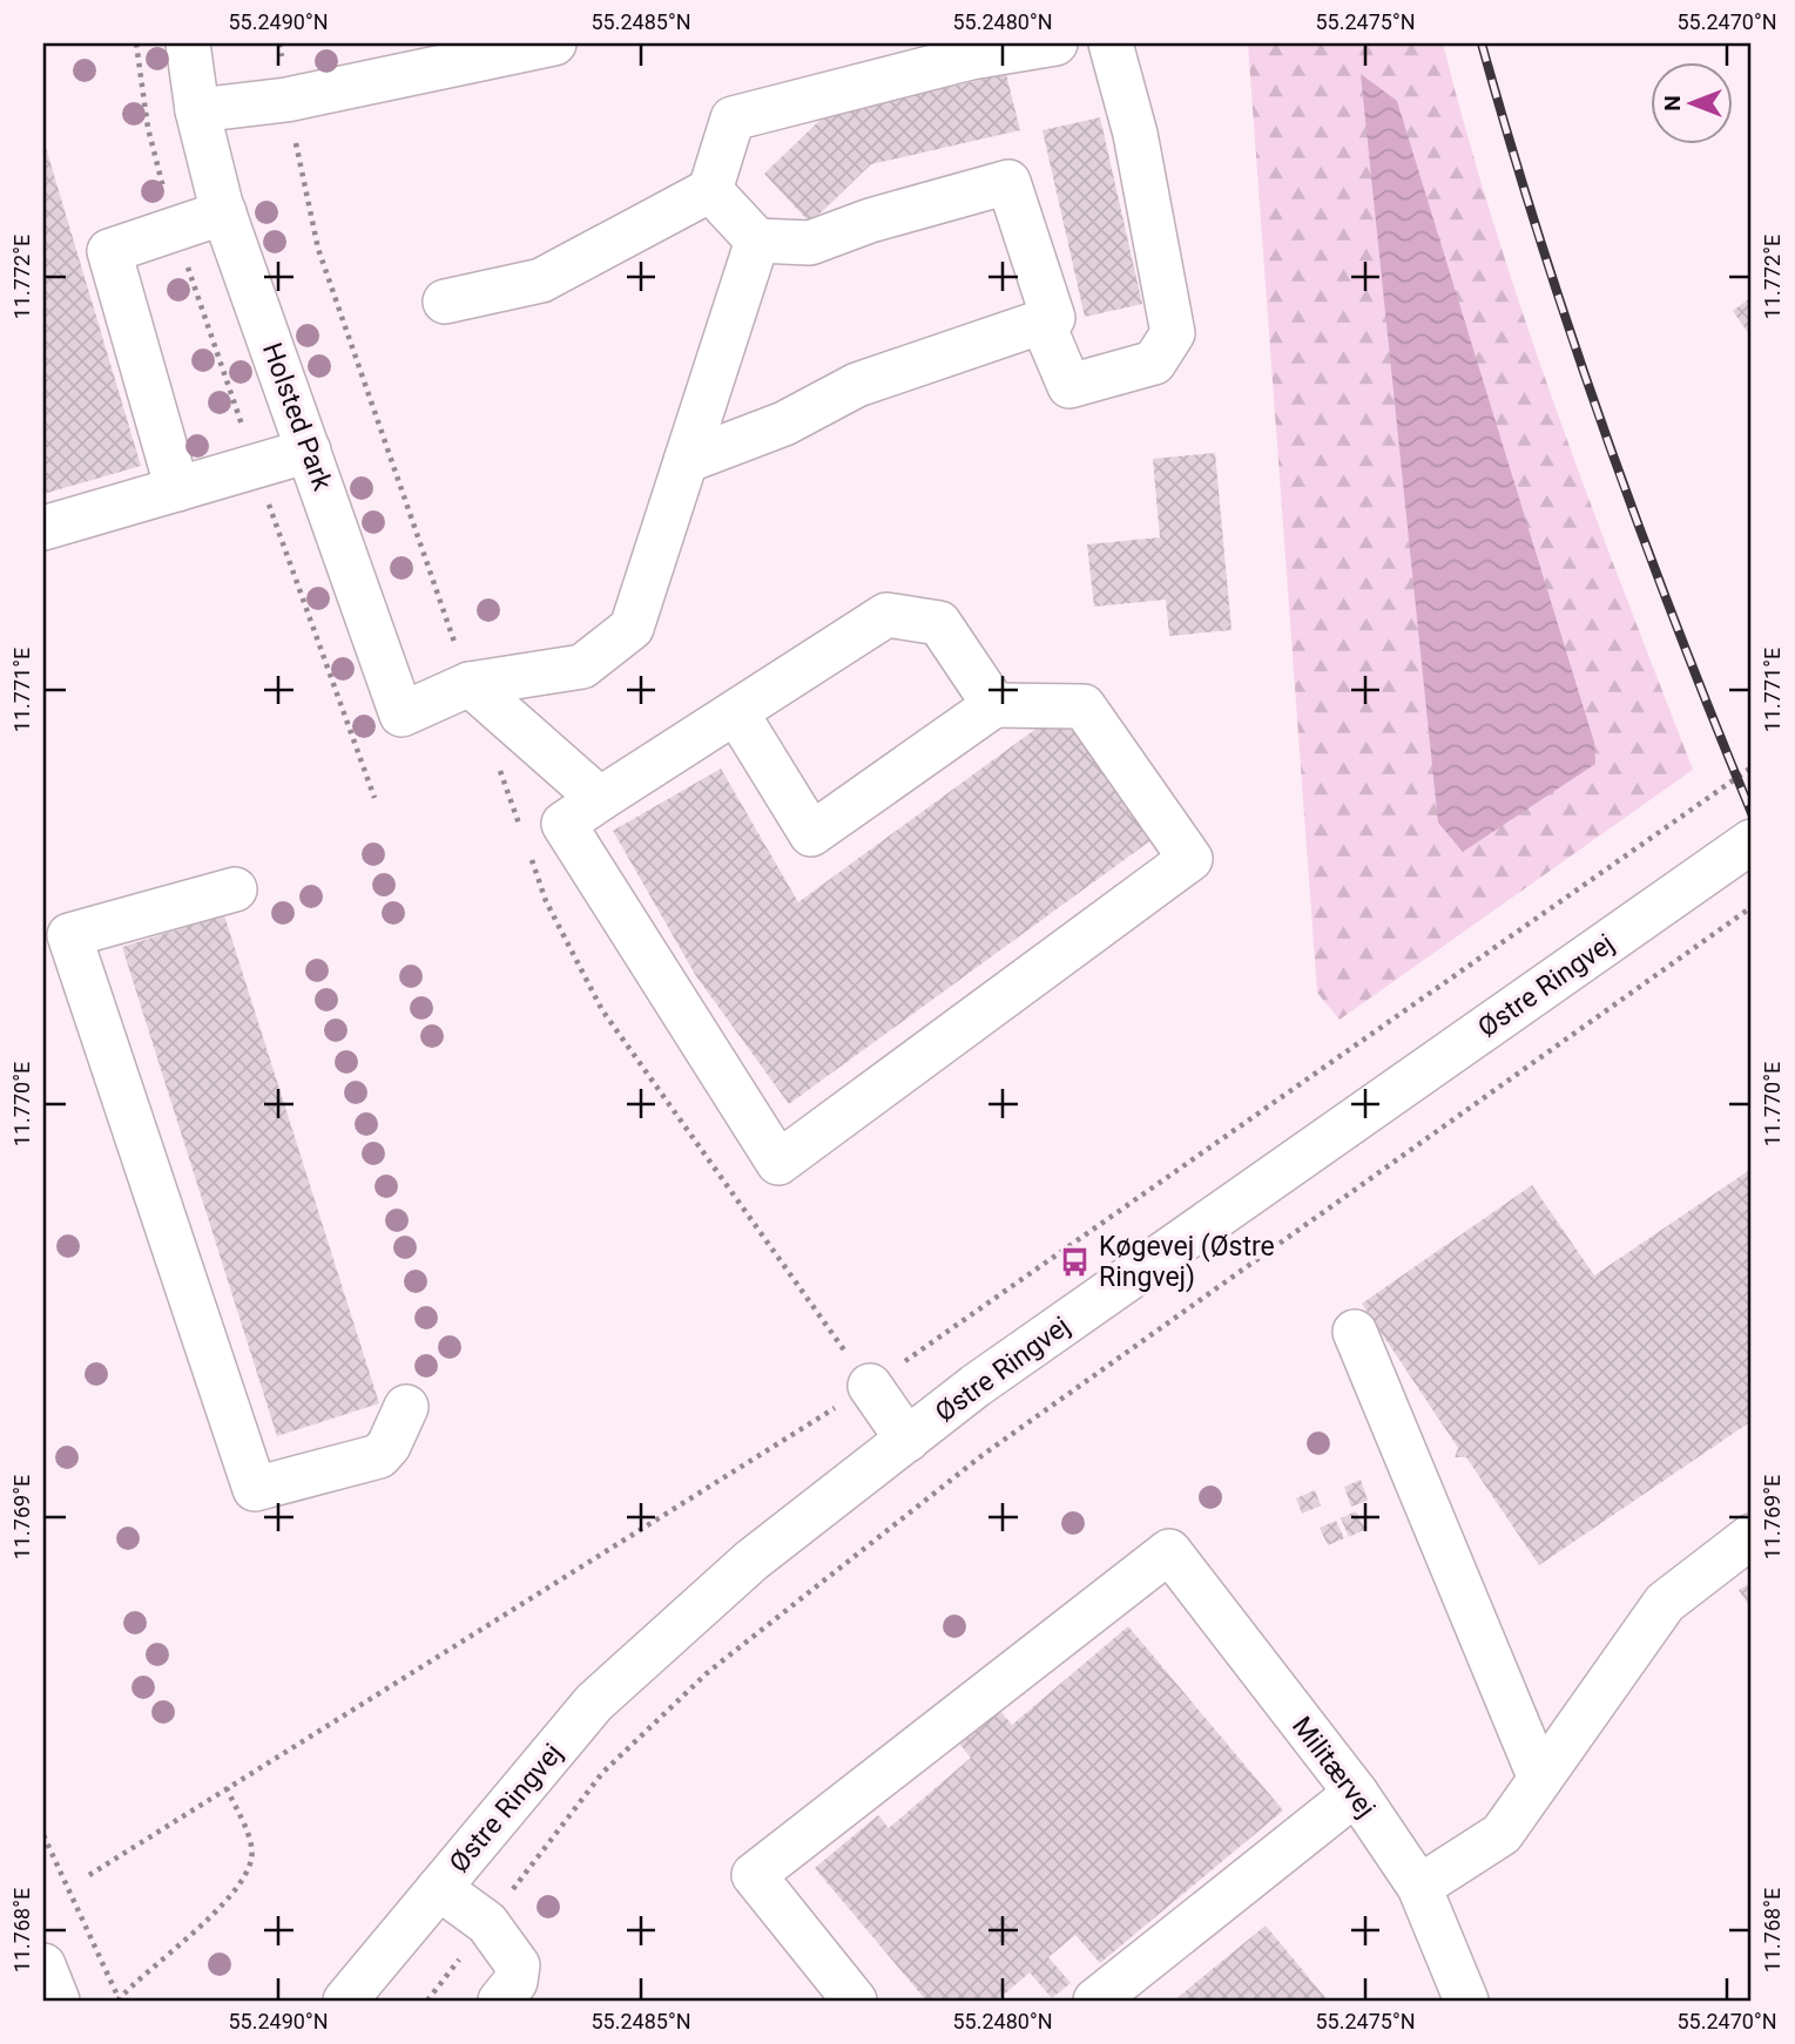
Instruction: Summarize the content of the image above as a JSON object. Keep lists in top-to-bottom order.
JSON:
{
  "streets": {
    "street": ["Holsted Park", "Østre Ringvej", "Militærvej"]
  },
  "places": {
    "bus stop": ["Køgevej (Østre Ringvej)"]
  },
  "north": "left",
  "coordinates": [
    "55.2490°N",
    "55.2485°N",
    "55.2480°N",
    "55.2475°N",
    "55.2470°N",
    "11.772°E",
    "11.771°E",
    "11.770°E",
    "11.769°E",
    "11.768°E"
  ]
}
